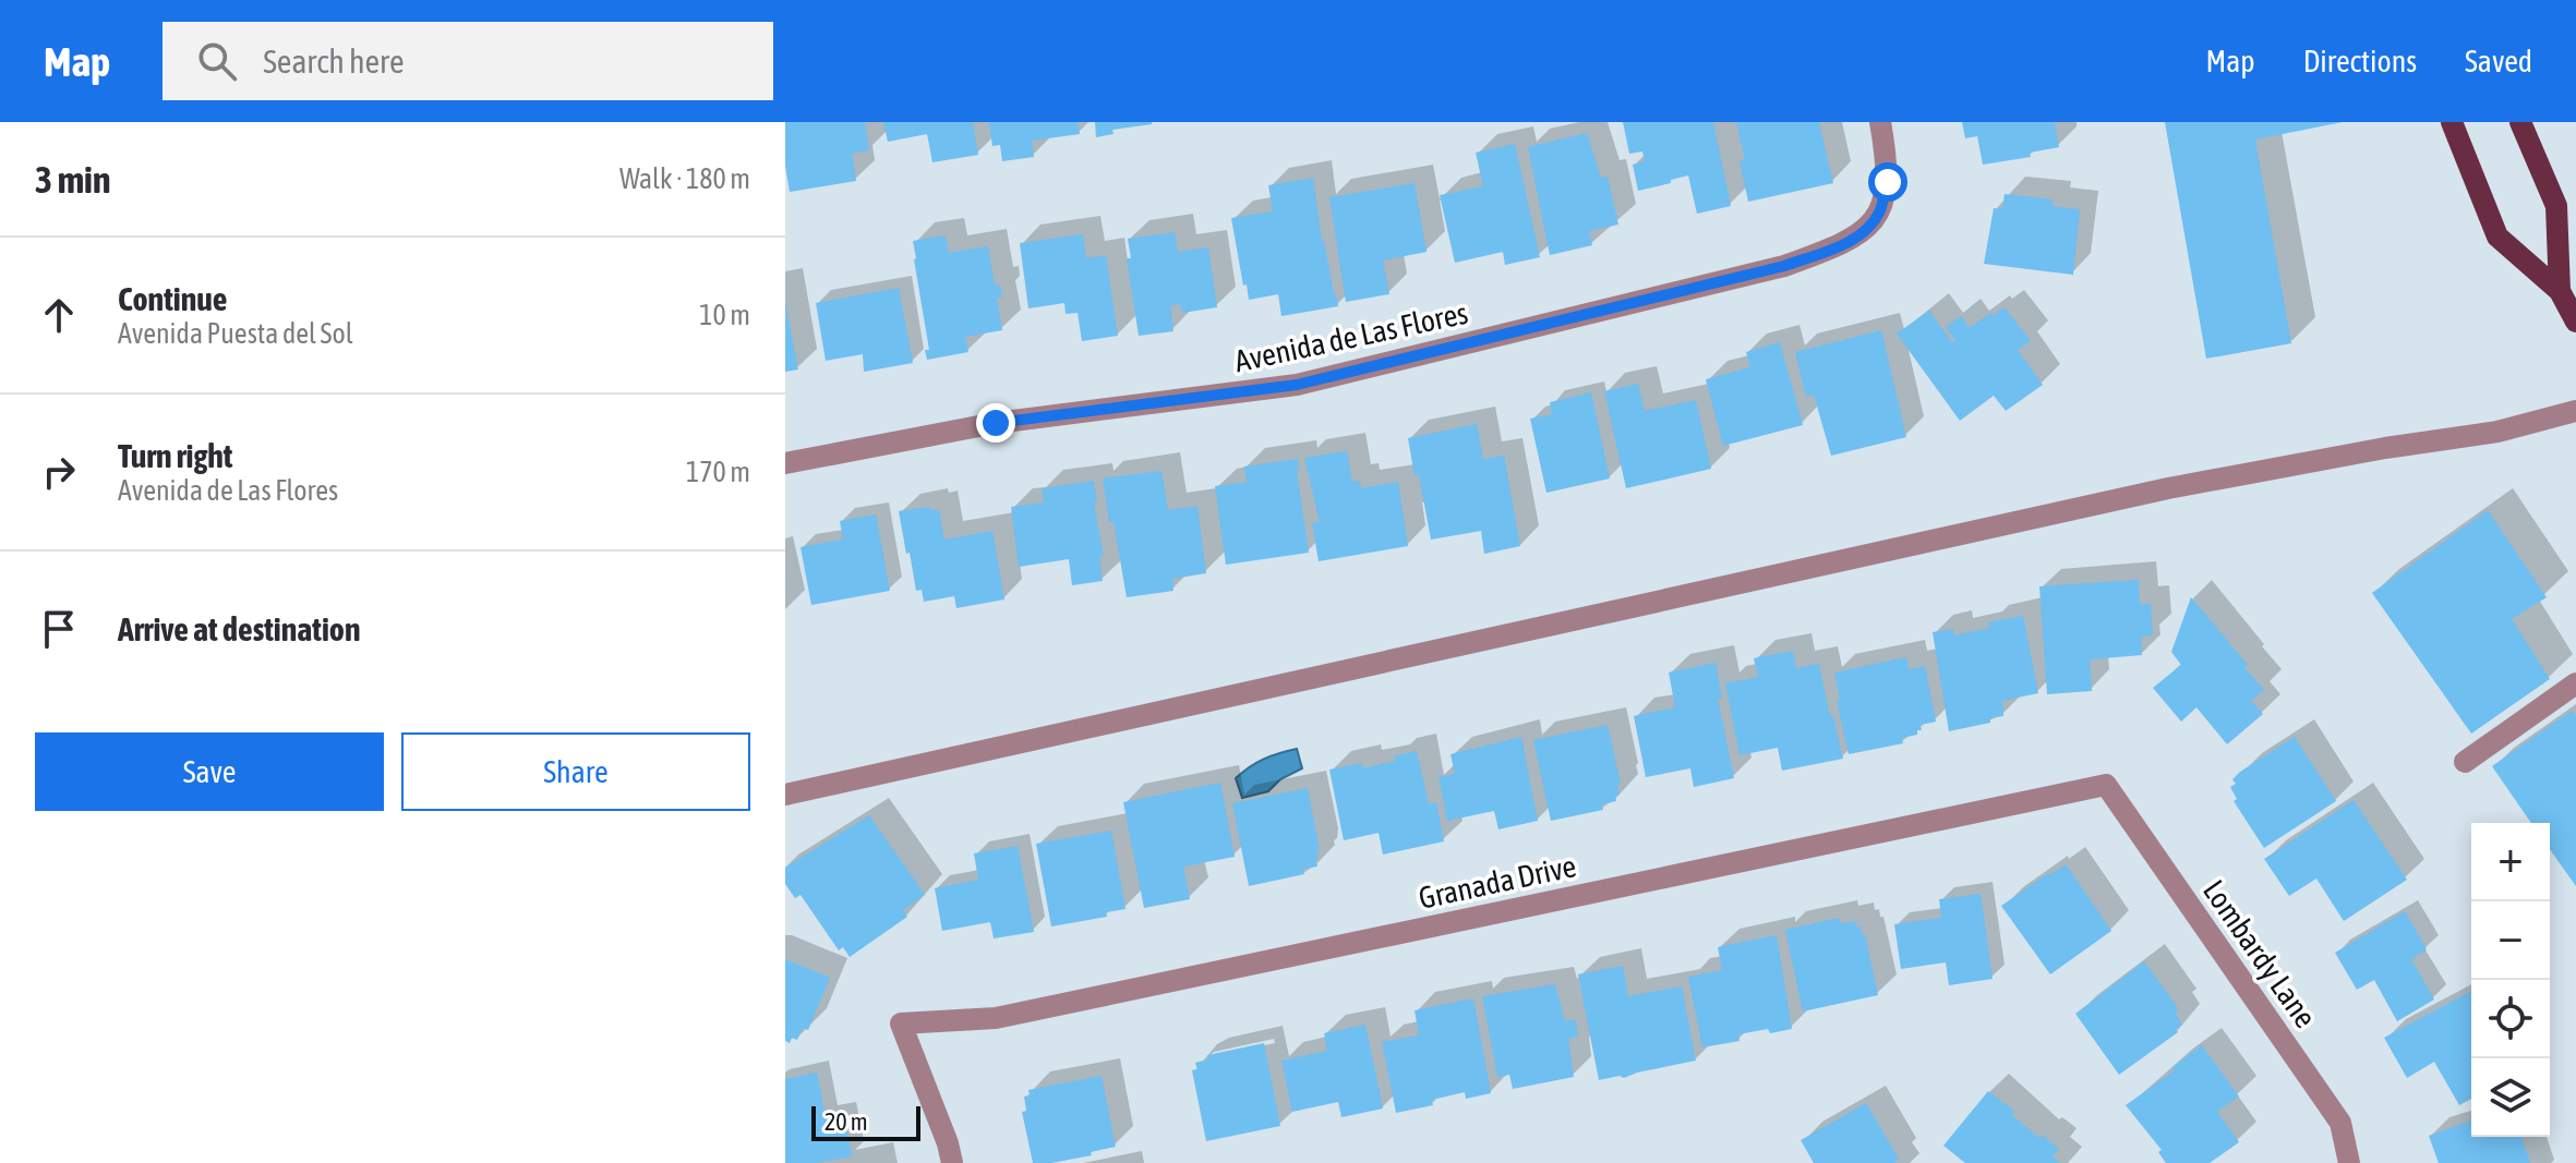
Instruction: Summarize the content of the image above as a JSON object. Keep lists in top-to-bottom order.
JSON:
{
  "streets": {
    "street": ["Avenida de Las Flores", "Granada Drive", "Lombardy Lane"]
  },
  "crossings": [
    ["Granada Drive", "Lombardy Lane"]
  ],
  "scale_bar": "20 m",
  "page": {
    "header": "Map",
    "search": "Search here",
    "nav": ["Map", "Directions", "Saved"],
    "heading": ["3 min", "Walk · 180 m"],
    "list": [
      ["Continue", "Avenida Puesta del Sol", "10 m"],
      ["Turn right", "Avenida de Las Flores", "170 m"],
      "Arrive at destination"
    ],
    "buttons": ["Save", "Share"],
    "map_buttons": ["+", "−"],
    "scale": "20 m"
  }
}
